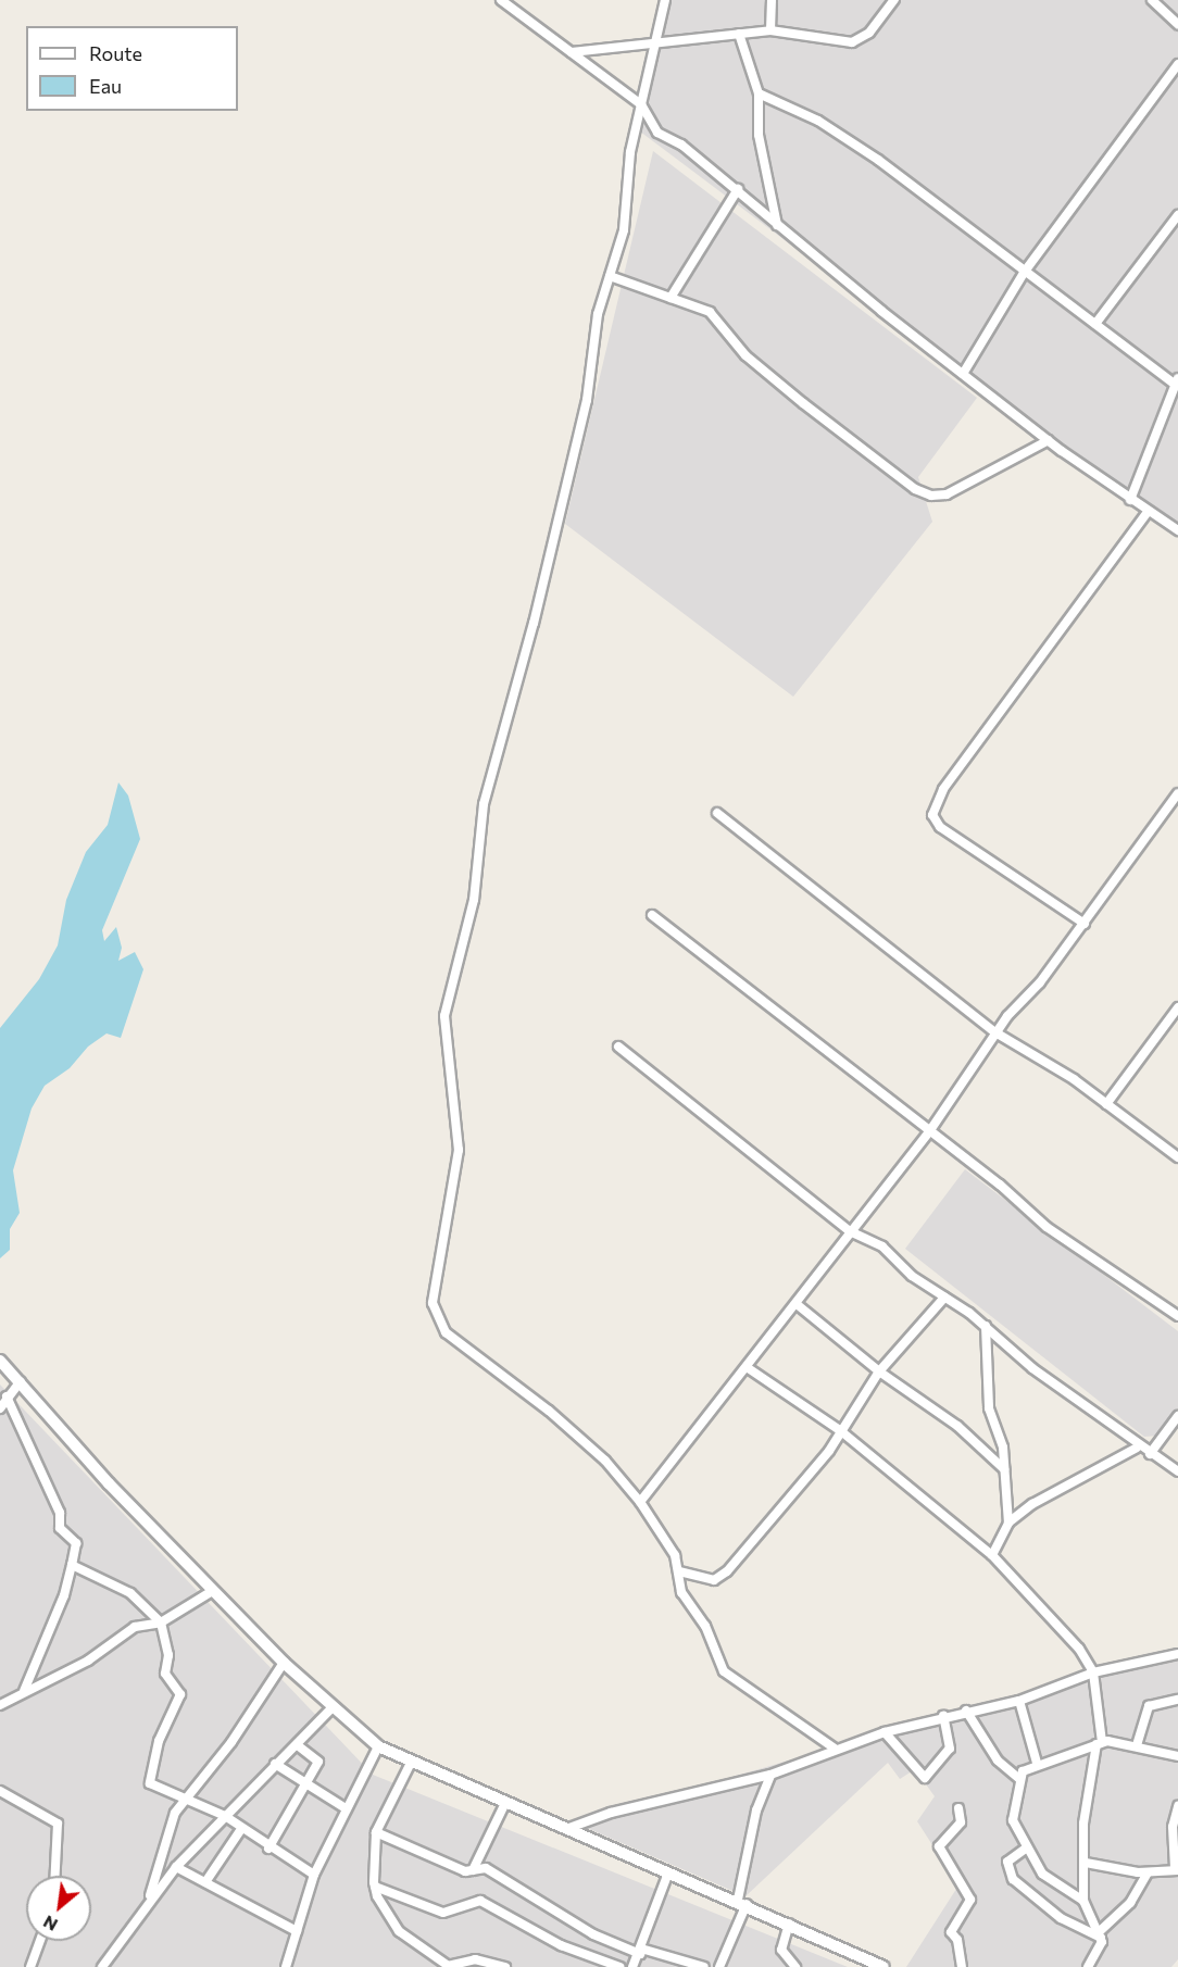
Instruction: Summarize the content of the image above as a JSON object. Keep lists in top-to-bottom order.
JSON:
{
  "legend": ["Route", "Eau"],
  "north": "bottom left"
}
